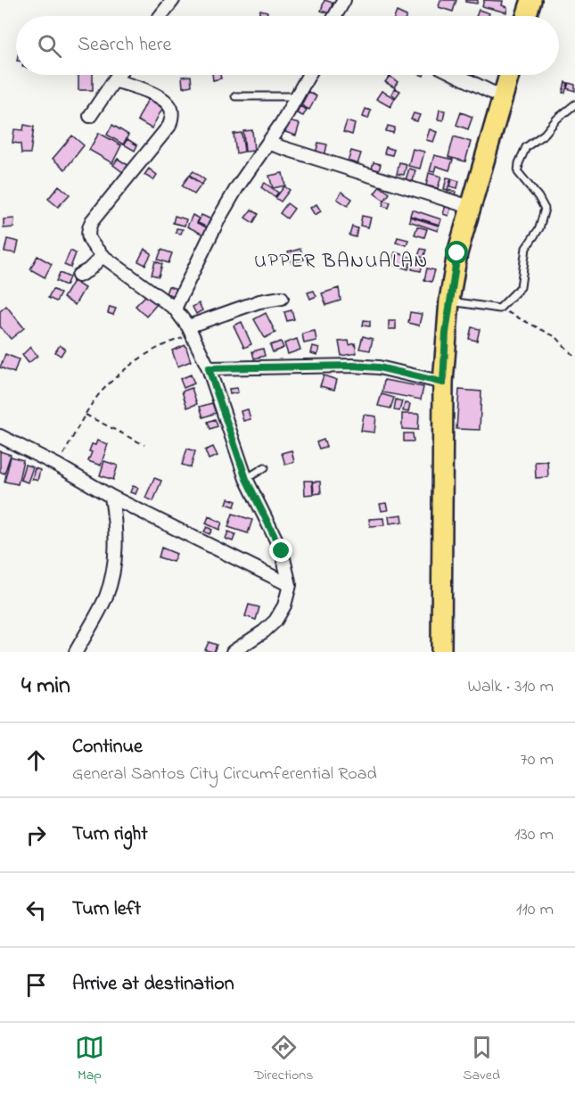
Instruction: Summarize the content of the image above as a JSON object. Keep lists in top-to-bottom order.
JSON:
{
  "districts": ["UPPER BANUALAN"],
  "page": {
    "search": "Search here",
    "heading": ["4 min", "Walk · 310 m"],
    "list": [
      ["Continue", "General Santos City Circumferential Road", "70 m"],
      ["Turn right", "130 m"],
      ["Turn left", "110 m"],
      "Arrive at destination"
    ],
    "nav": ["Map", "Directions", "Saved"]
  }
}
